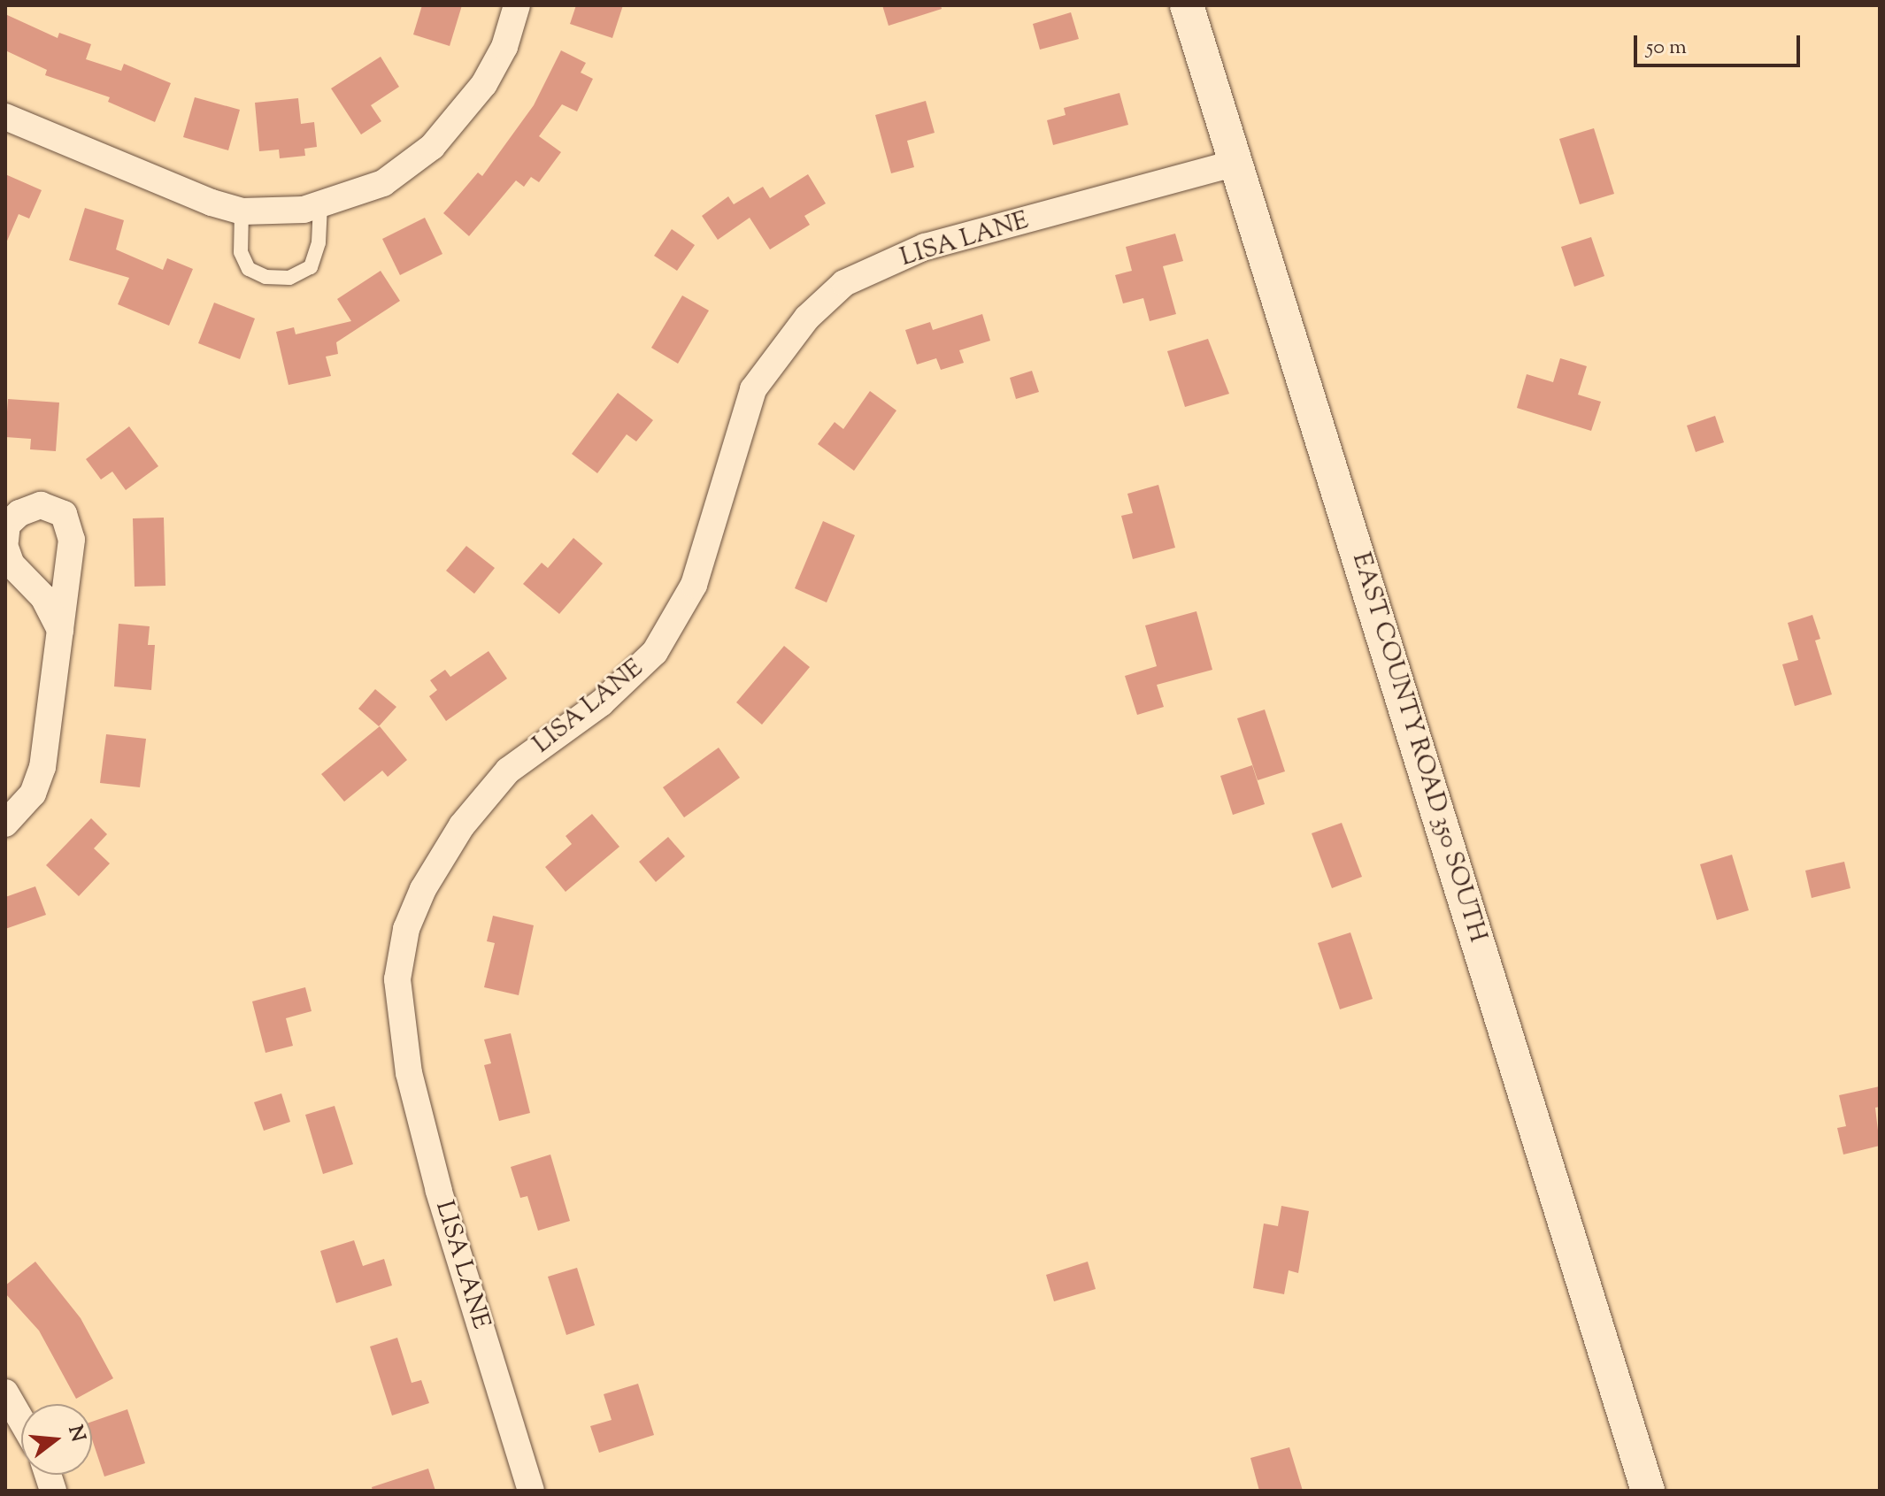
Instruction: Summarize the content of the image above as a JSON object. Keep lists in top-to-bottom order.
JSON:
{
  "streets": {
    "street": ["LISA LANE", "EAST COUNTY ROAD 350 SOUTH"]
  },
  "crossings": [
    ["LISA LANE", "EAST COUNTY ROAD 350 SOUTH"]
  ],
  "scale_bar": "50 m",
  "north": "right"
}
